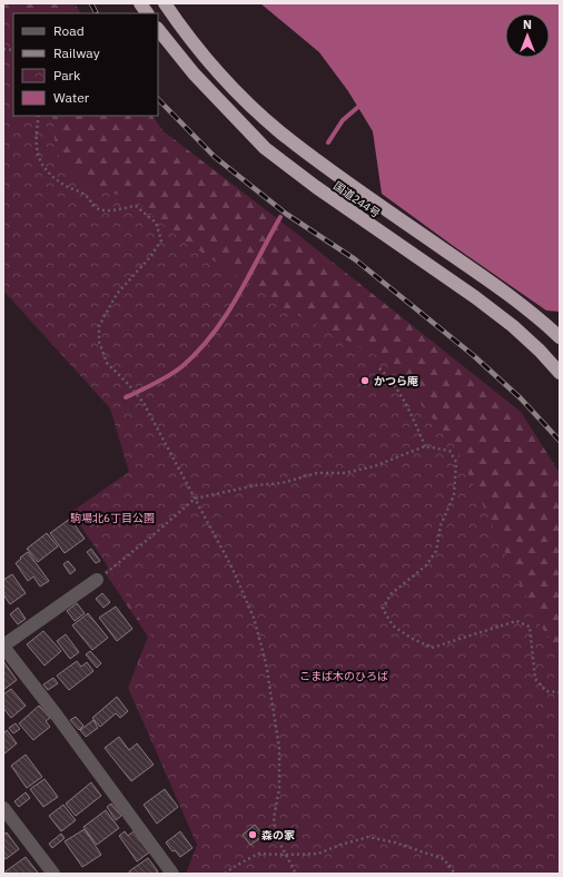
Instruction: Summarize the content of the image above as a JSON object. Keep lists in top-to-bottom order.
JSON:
{
  "streets": {
    "highway": ["国道244号"]
  },
  "parks": ["駒場北6丁目公園", "こまば木のひろば"],
  "places": ["かつら庵", "森の家"],
  "legend": [
    "Road",
    "Railway",
    "Park",
    "Water"
  ],
  "north": "top"
}
